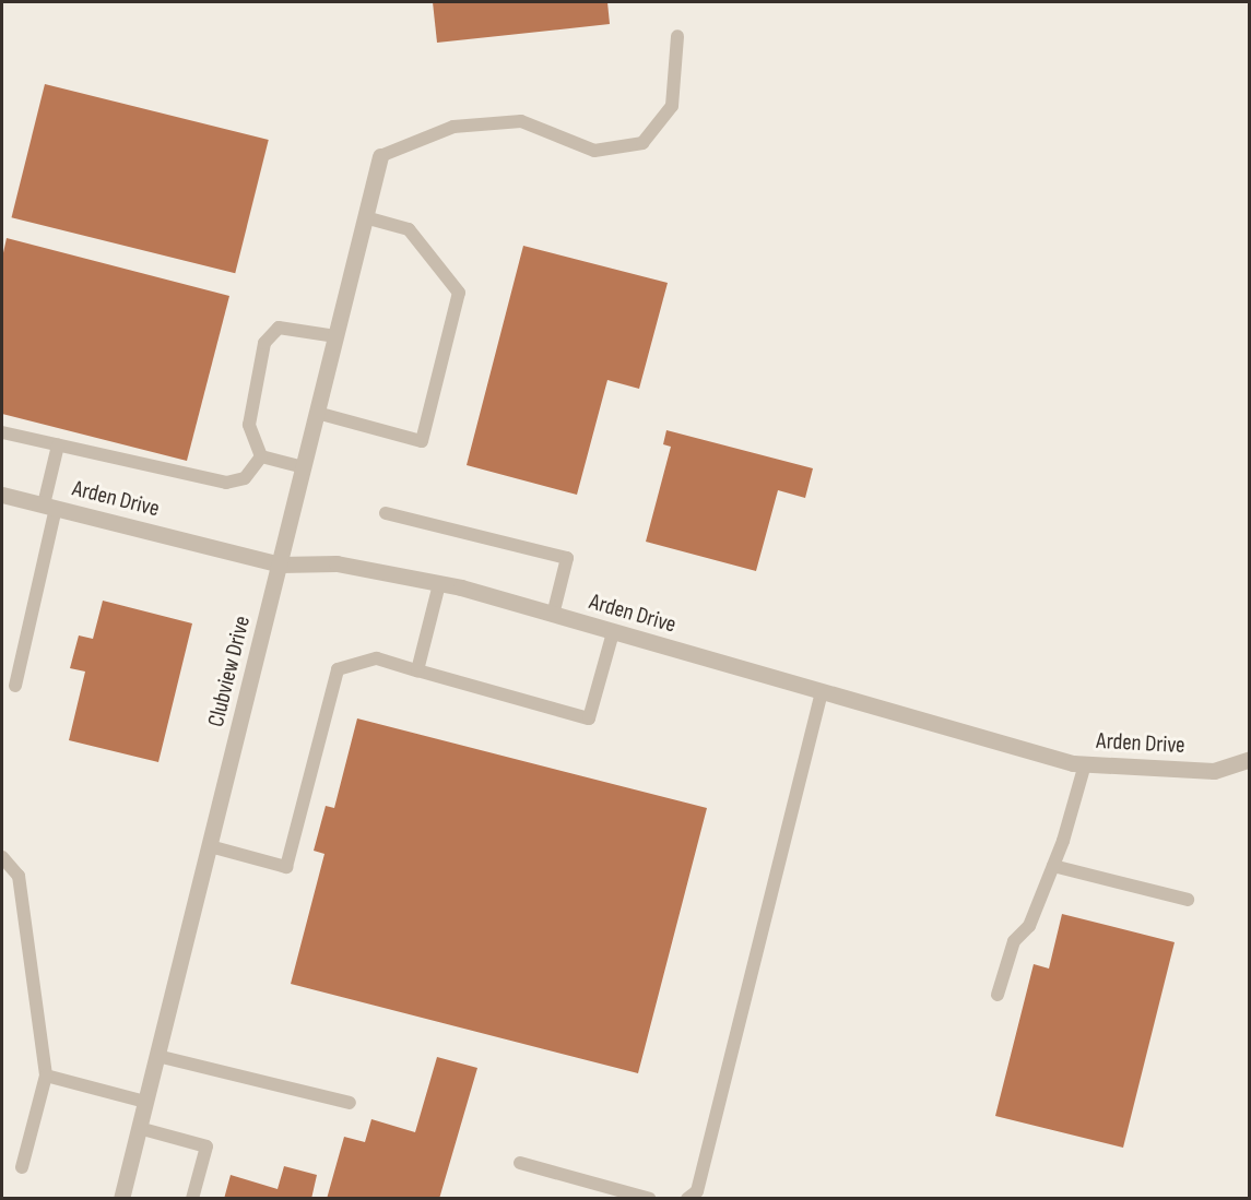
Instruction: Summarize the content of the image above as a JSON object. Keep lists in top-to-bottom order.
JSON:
{
  "streets": {
    "street": ["Arden Drive", "Clubview Drive"]
  },
  "crossings": [
    ["Arden Drive", "Clubview Drive"]
  ]
}
